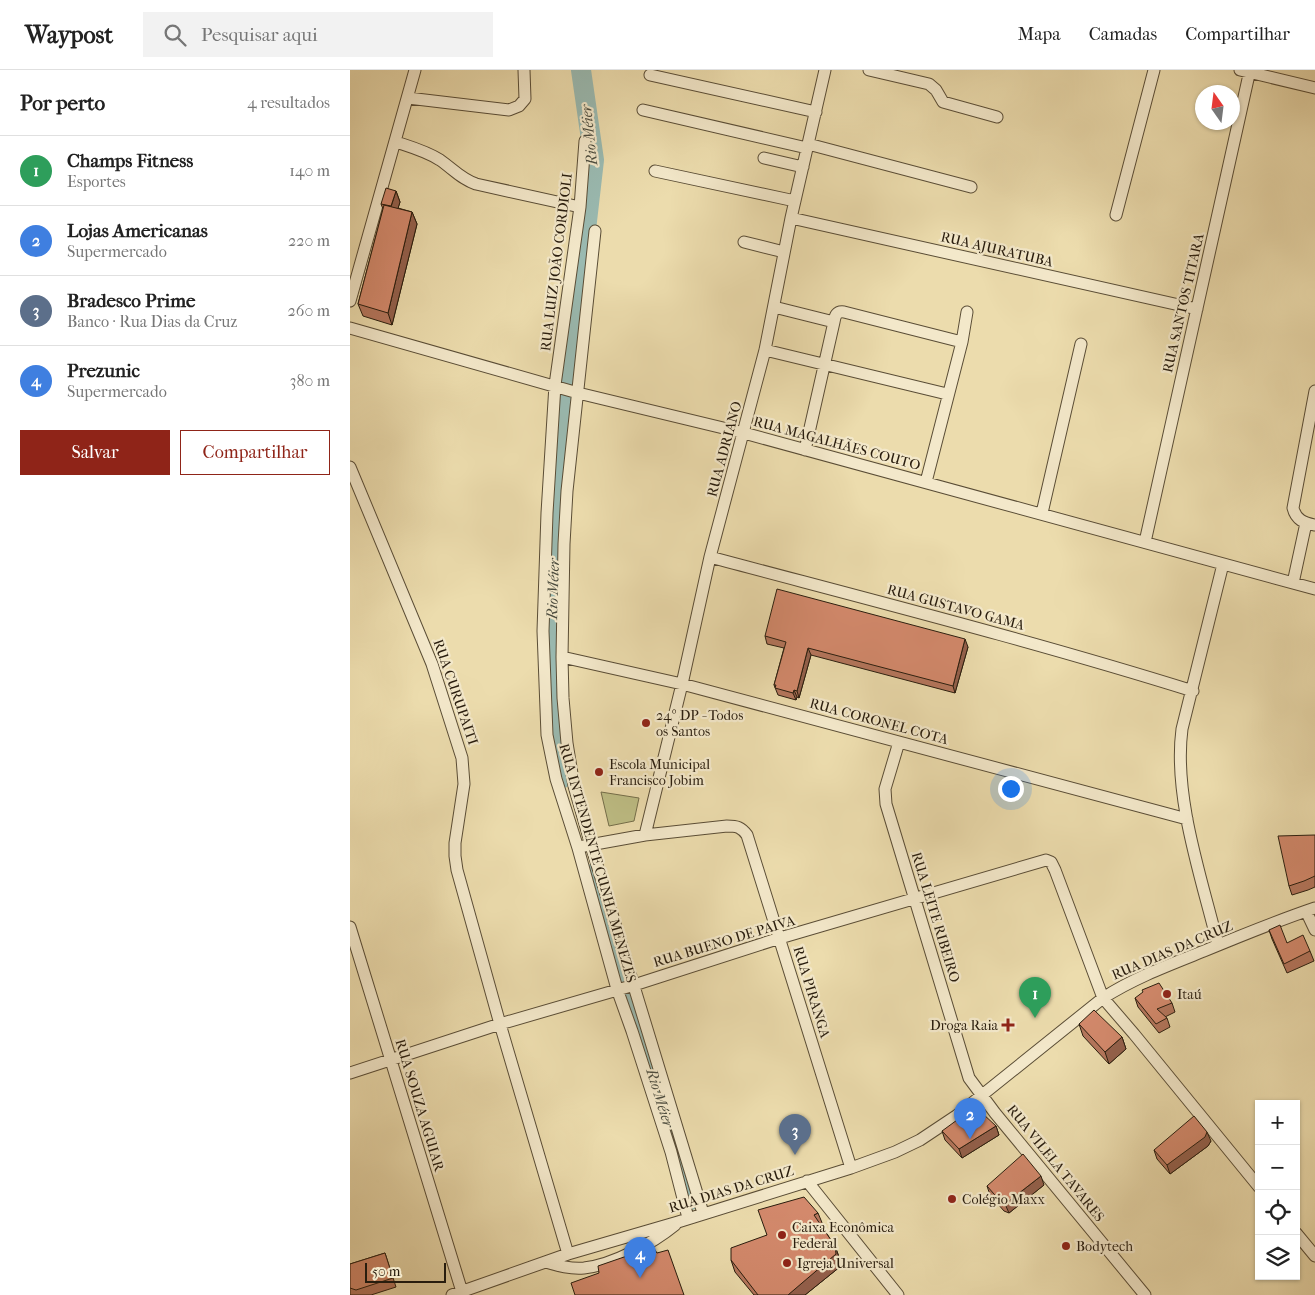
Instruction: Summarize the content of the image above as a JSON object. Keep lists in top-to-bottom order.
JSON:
{
  "streets": {
    "street": [
      "RUA AJURATUBA",
      "RUA LUIZ JOÃO CORDIOLI",
      "RUA SANTOS TITARA",
      "RUA MAGALHÃES COUTO",
      "RUA ADRIANO",
      "RUA GUSTAVO GAMA",
      "RUA CURUPAITI",
      "RUA CORONEL COTA",
      "RUA INTENDENTE CUNHA MENEZES",
      "RUA LEITE RIBEIRO",
      "RUA BUENO DE PAIVA",
      "RUA DIAS DA CRUZ",
      "RUA PIRANGA",
      "RUA SOUZA AGUIAR",
      "RUA VILELA TAVARES"
    ]
  },
  "crossings": [
    ["RUA AJURATUBA", "RUA SANTOS TITARA"],
    ["RUA AJURATUBA", "RUA ADRIANO"],
    ["RUA LUIZ JOÃO CORDIOLI", "RUA MAGALHÃES COUTO"],
    ["RUA LUIZ JOÃO CORDIOLI", "RUA INTENDENTE CUNHA MENEZES"],
    ["RUA SANTOS TITARA", "RUA MAGALHÃES COUTO"],
    ["RUA MAGALHÃES COUTO", "RUA ADRIANO"],
    ["RUA MAGALHÃES COUTO", "RUA INTENDENTE CUNHA MENEZES"],
    ["RUA ADRIANO", "RUA GUSTAVO GAMA"],
    ["RUA ADRIANO", "RUA CORONEL COTA"],
    ["RUA ADRIANO", "RUA PIRANGA"],
    ["RUA CURUPAITI", "RUA BUENO DE PAIVA"],
    ["RUA CURUPAITI", "RUA DIAS DA CRUZ"],
    ["RUA CORONEL COTA", "RUA INTENDENTE CUNHA MENEZES"],
    ["RUA CORONEL COTA", "RUA LEITE RIBEIRO"],
    ["RUA INTENDENTE CUNHA MENEZES", "RUA BUENO DE PAIVA"],
    ["RUA INTENDENTE CUNHA MENEZES", "RUA DIAS DA CRUZ"],
    ["RUA LEITE RIBEIRO", "RUA BUENO DE PAIVA"],
    ["RUA LEITE RIBEIRO", "RUA DIAS DA CRUZ"],
    ["RUA LEITE RIBEIRO", "RUA VILELA TAVARES"],
    ["RUA BUENO DE PAIVA", "RUA DIAS DA CRUZ"],
    ["RUA BUENO DE PAIVA", "RUA PIRANGA"],
    ["RUA BUENO DE PAIVA", "RUA SOUZA AGUIAR"],
    ["RUA DIAS DA CRUZ", "RUA PIRANGA"],
    ["RUA DIAS DA CRUZ", "RUA SOUZA AGUIAR"],
    ["RUA DIAS DA CRUZ", "RUA VILELA TAVARES"]
  ],
  "water": ["Rio Méier"],
  "places": {
    "other": [
      "24º DP - Todos os Santos",
      "Escola Municipal Francisco Jobim",
      "Itaú",
      "Colégio Maxx",
      "Caixa Econômica Federal",
      "Bodytech",
      "Igreja Universal"
    ],
    "health": ["Droga Raia"]
  },
  "scale_bar": "50 m",
  "north": "top",
  "page": {
    "header": "Waypost",
    "search": "Pesquisar aqui",
    "nav": ["Mapa", "Camadas", "Compartilhar"],
    "heading": ["Por perto", "4 resultados"],
    "list": [
      {
        "mark": "1",
        "name": "Champs Fitness",
        "note": "Esportes",
        "value": "140 m"
      },
      {
        "mark": "2",
        "name": "Lojas Americanas",
        "note": "Supermercado",
        "value": "220 m"
      },
      {
        "mark": "3",
        "name": "Bradesco Prime",
        "note": "Banco · Rua Dias da Cruz",
        "value": "260 m"
      },
      {
        "mark": "4",
        "name": "Prezunic",
        "note": "Supermercado",
        "value": "380 m"
      }
    ],
    "buttons": ["Salvar", "Compartilhar"],
    "pins": [
      "1",
      "2",
      "3",
      "4"
    ],
    "map_buttons": ["+", "−"],
    "scale": "50 m"
  }
}
